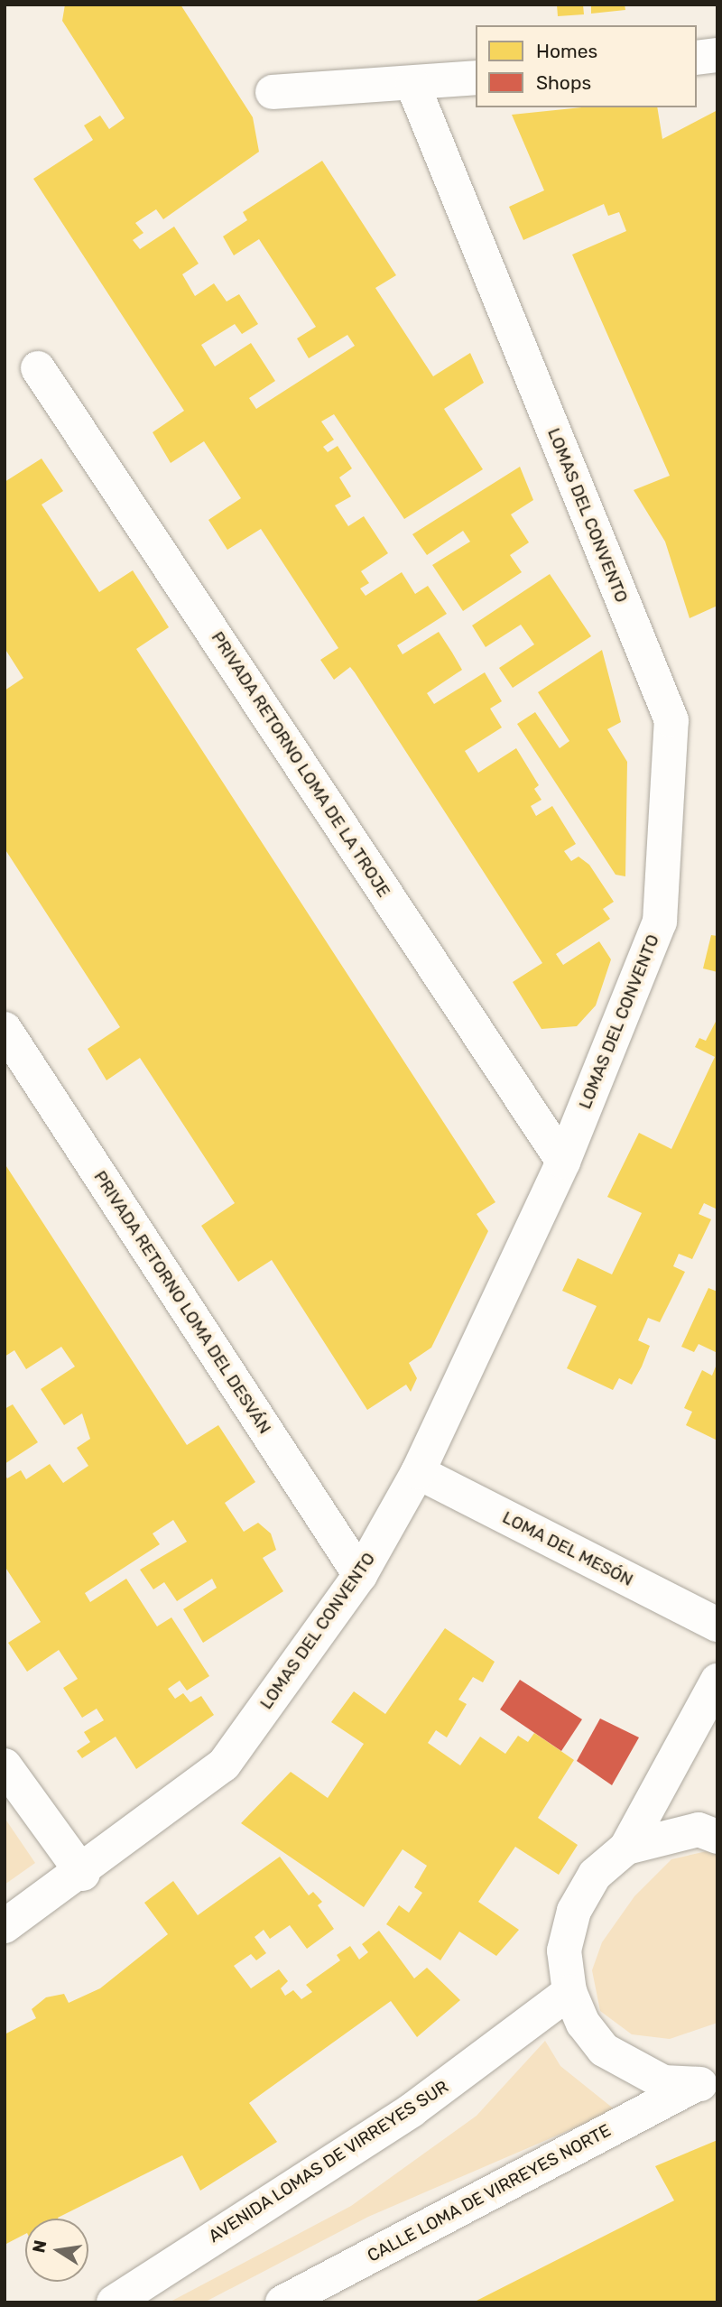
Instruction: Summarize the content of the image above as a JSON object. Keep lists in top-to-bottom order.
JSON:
{
  "streets": {
    "street": [
      "LOMAS DEL CONVENTO",
      "PRIVADA RETORNO LOMA DE LA TROJE",
      "PRIVADA RETORNO LOMA DEL DESVÁN",
      "LOMA DEL MESÓN",
      "AVENIDA LOMAS DE VIRREYES SUR",
      "CALLE LOMA DE VIRREYES NORTE"
    ]
  },
  "crossings": [
    ["LOMAS DEL CONVENTO", "PRIVADA RETORNO LOMA DE LA TROJE"],
    ["LOMAS DEL CONVENTO", "PRIVADA RETORNO LOMA DEL DESVÁN"],
    ["LOMAS DEL CONVENTO", "LOMA DEL MESÓN"]
  ],
  "legend": ["Homes", "Shops"],
  "north": "left"
}
